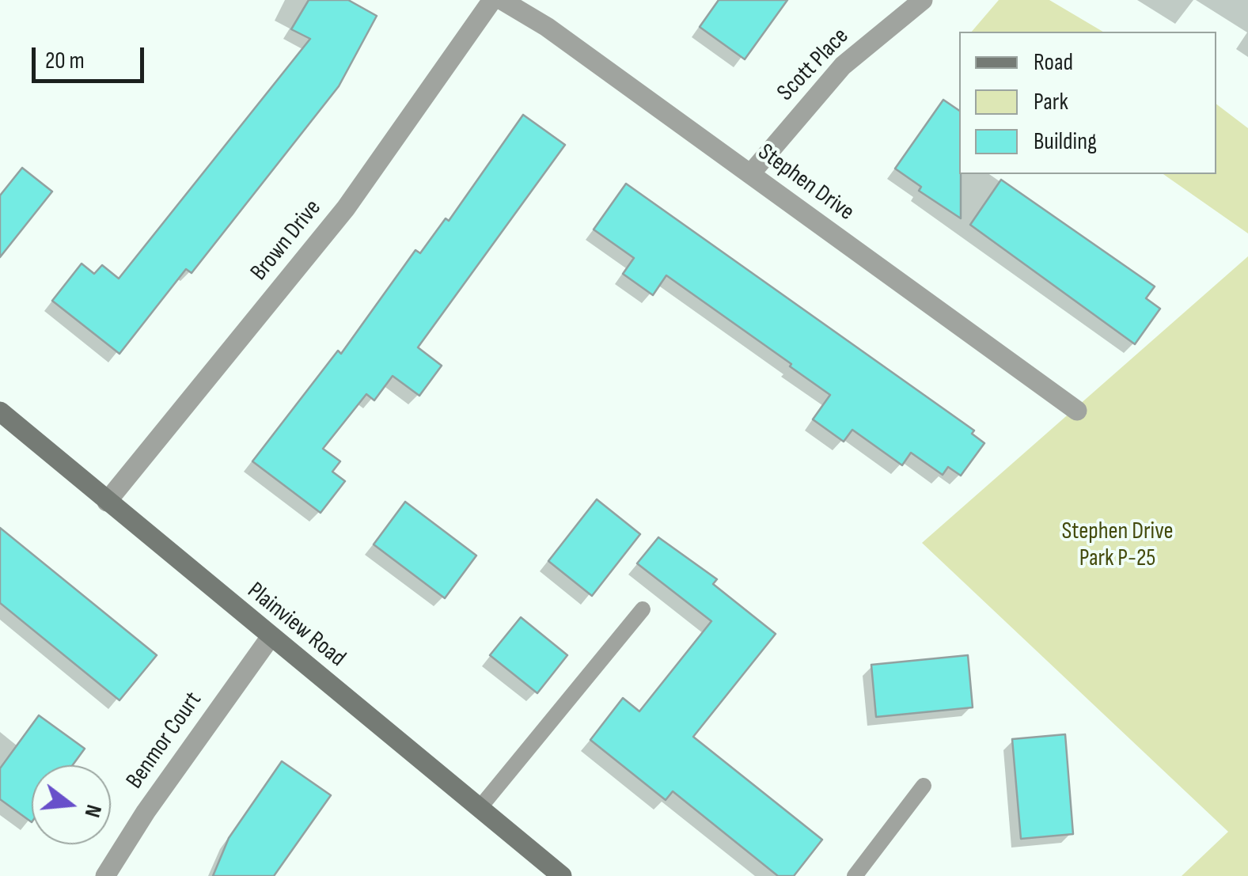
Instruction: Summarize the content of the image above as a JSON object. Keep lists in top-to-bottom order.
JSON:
{
  "streets": {
    "main road": ["Plainview Road"],
    "street": [
      "Scott Place",
      "Stephen Drive",
      "Brown Drive",
      "Benmor Court"
    ]
  },
  "crossings": [
    ["Scott Place", "Stephen Drive"],
    ["Brown Drive", "Plainview Road"],
    ["Plainview Road", "Benmor Court"]
  ],
  "parks": ["Stephen Drive Park P-25"],
  "legend": ["Road", "Park", "Building"],
  "scale_bar": "20 m",
  "north": "right"
}
